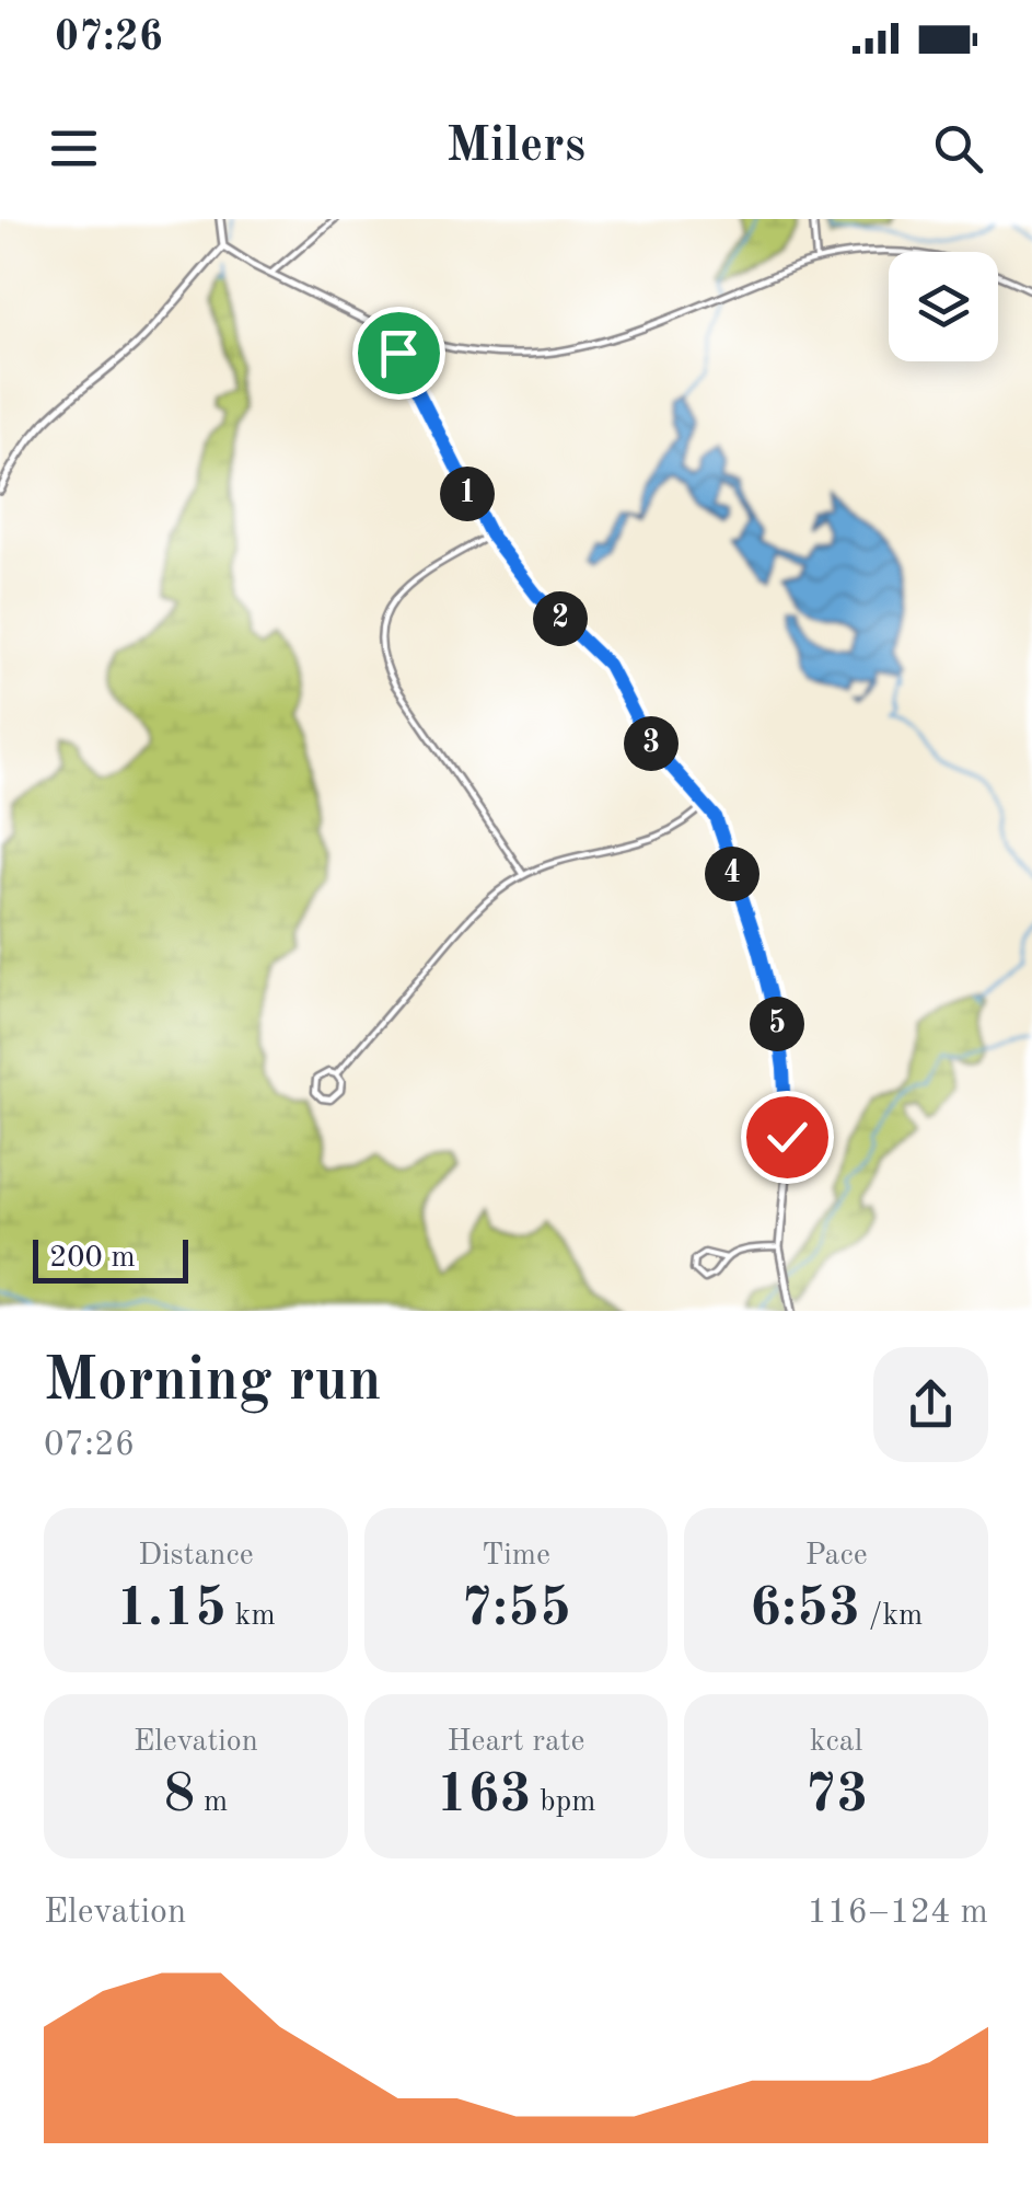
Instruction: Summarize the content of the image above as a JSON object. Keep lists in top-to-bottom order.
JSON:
{
  "scale_bar": "200 m",
  "page": {
    "status": "07:26",
    "header": "Milers",
    "pins": [
      "1",
      "2",
      "3",
      "4",
      "5"
    ],
    "scale": "200 m",
    "heading": ["Morning run", "07:26"],
    "stats": [
      ["Distance", "1.15 km"],
      ["Time", "7:55"],
      ["Pace", "6:53 /km"],
      ["Elevation", "8 m"],
      ["Heart rate", "163 bpm"],
      ["kcal", "73"]
    ],
    "chart": ["Elevation", "116–124 m"]
  }
}
